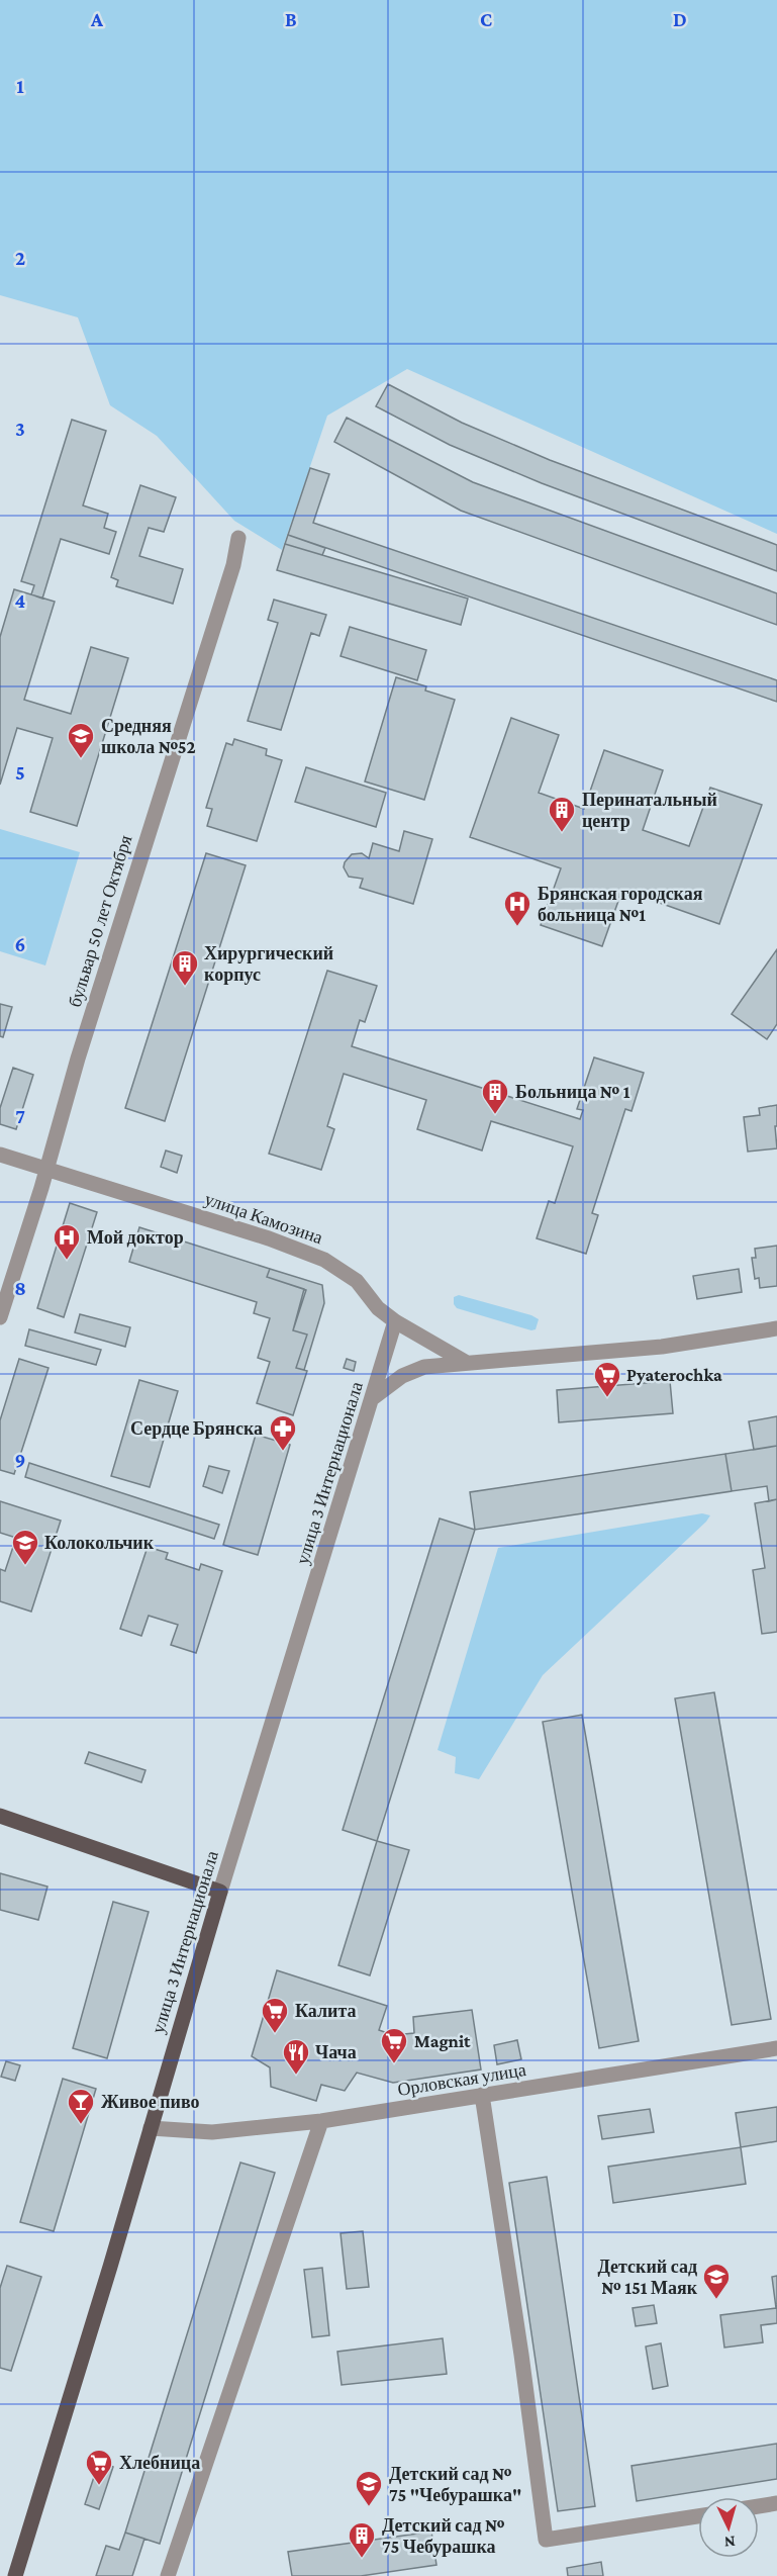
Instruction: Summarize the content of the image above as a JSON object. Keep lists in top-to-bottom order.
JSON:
{
  "streets": {
    "main road": ["улица 3 Интернационала"],
    "street": ["бульвар 50 лет Октября", "улица Камозина", "Орловская улица"]
  },
  "crossings": [
    ["бульвар 50 лет Октября", "улица Камозина"],
    ["улица Камозина", "улица 3 Интернационала"],
    ["улица 3 Интернационала", "Орловская улица"]
  ],
  "places": {
    "school or university": [
      "Средняя школа №52",
      "Колокольчик",
      "Детский сад № 151 Маяк",
      "Детский сад № 75 \"Чебурашка\""
    ],
    "building": [
      "Перинатальный центр",
      "Хирургический корпус",
      "Больница № 1",
      "Детский сад № 75 Чебурашка"
    ],
    "hospital": ["Брянская городская больница №1", "Мой доктор"],
    "supermarket": [
      "Pyaterochka",
      "Калита",
      "Magnit",
      "Хлебница"
    ],
    "pharmacy": ["Сердце Брянска"],
    "restaurant": ["Чача"],
    "bar": ["Живое пиво"]
  },
  "north": "bottom",
  "grid": {
    "columns": [
      "A",
      "B",
      "C",
      "D"
    ],
    "rows": [
      "1",
      "2",
      "3",
      "4",
      "5",
      "6",
      "7",
      "8",
      "9"
    ]
  }
}
